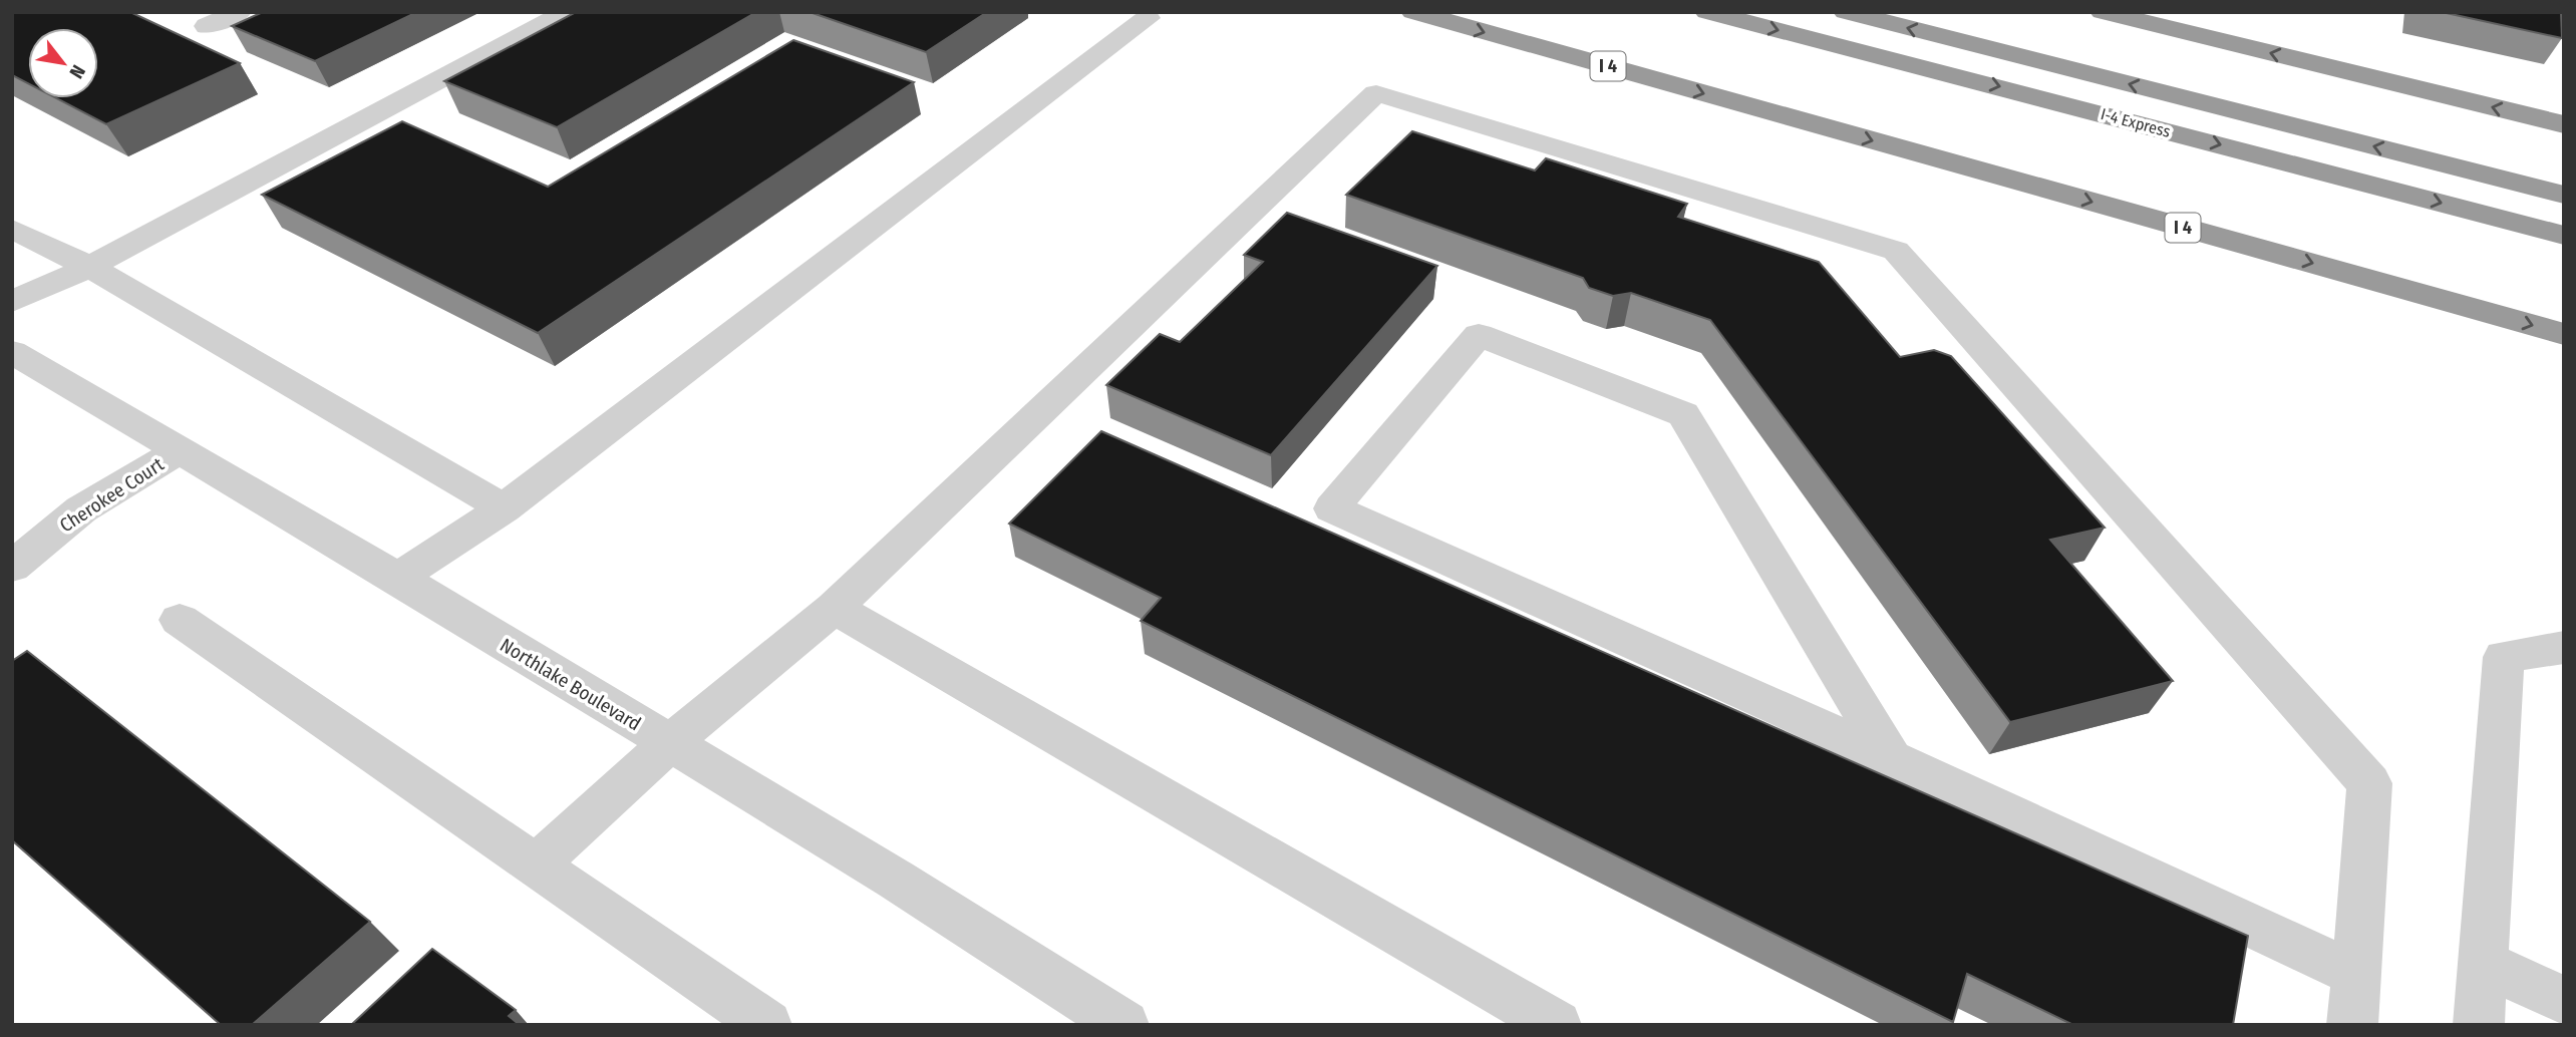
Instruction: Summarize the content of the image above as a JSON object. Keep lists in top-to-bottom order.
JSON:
{
  "streets": {
    "highway": ["I 4", "I-4 Express"],
    "street": ["Cherokee Court", "Northlake Boulevard"]
  },
  "crossings": [
    ["Cherokee Court", "Northlake Boulevard"]
  ],
  "north": "bottom right"
}
